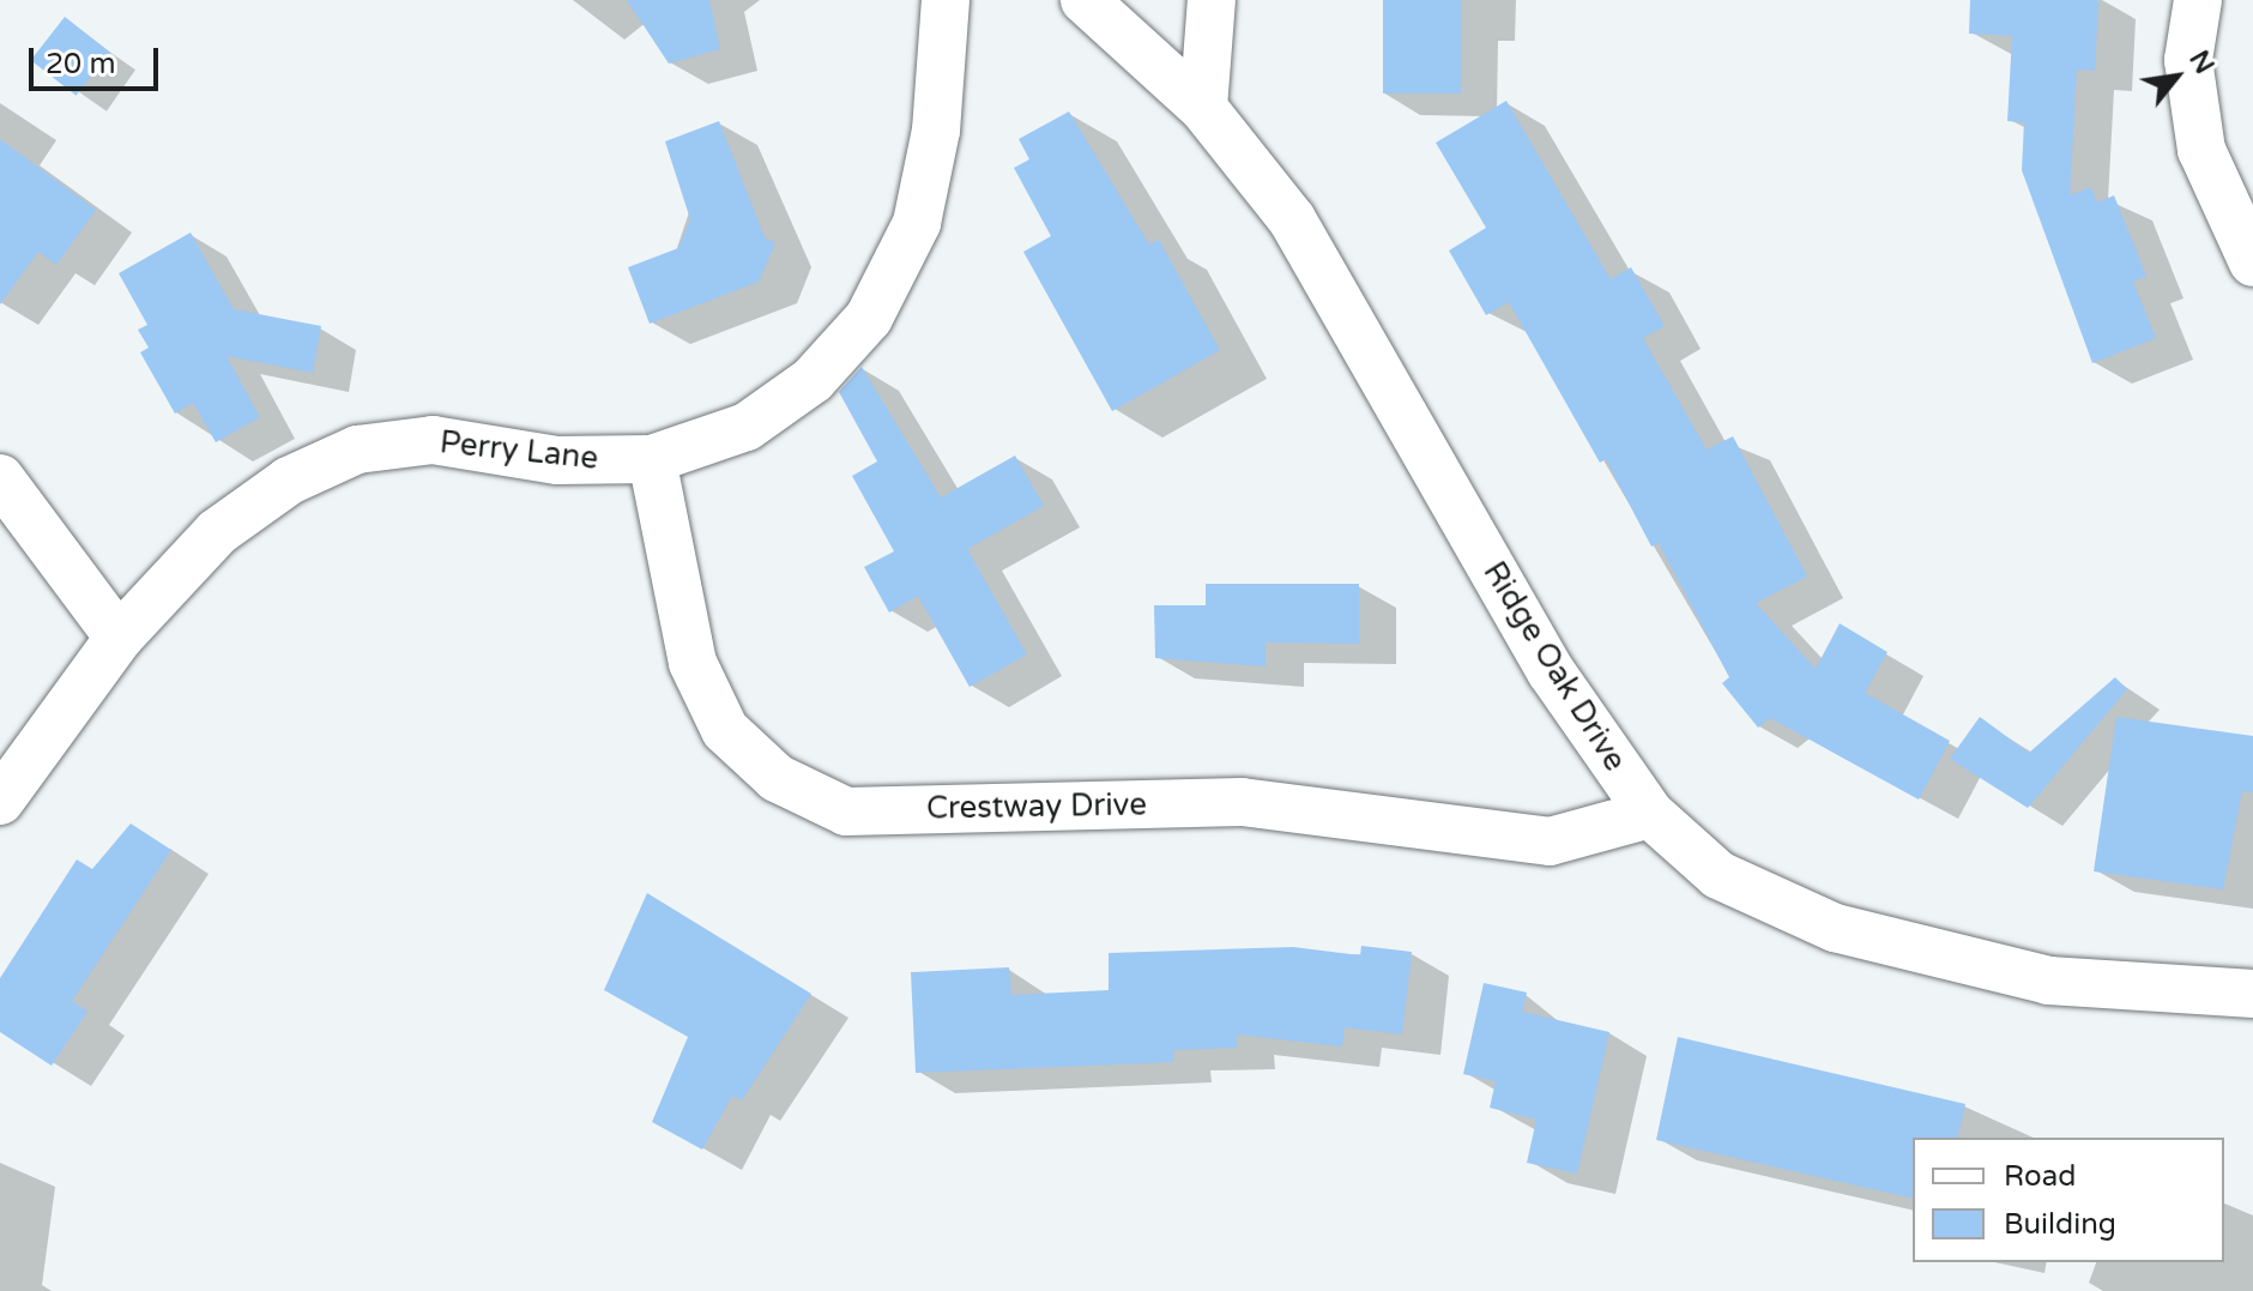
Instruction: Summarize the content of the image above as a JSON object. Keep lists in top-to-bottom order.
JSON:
{
  "streets": {
    "street": ["Perry Lane", "Ridge Oak Drive", "Crestway Drive"]
  },
  "crossings": [
    ["Perry Lane", "Crestway Drive"],
    ["Ridge Oak Drive", "Crestway Drive"]
  ],
  "legend": ["Road", "Building"],
  "scale_bar": "20 m",
  "north": "top right"
}
